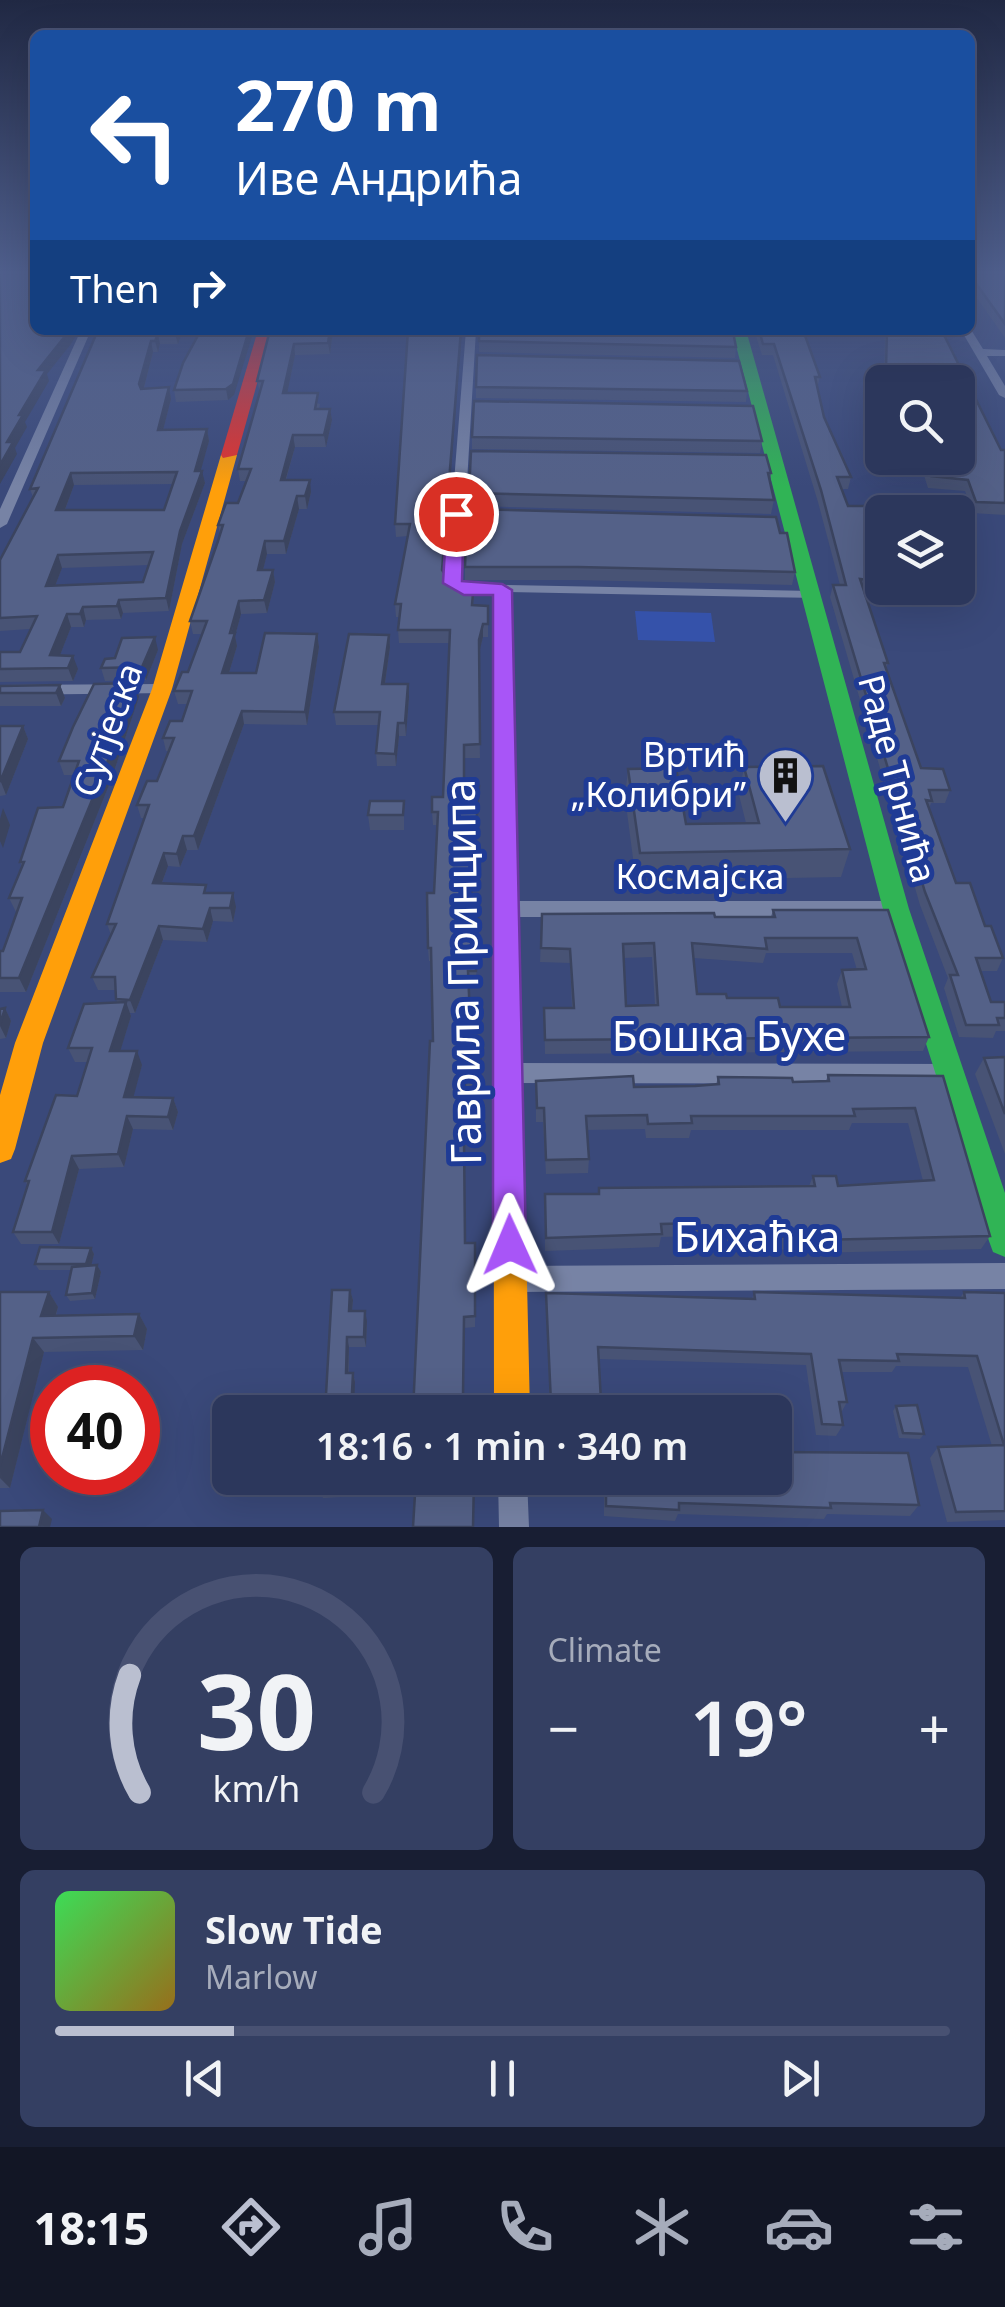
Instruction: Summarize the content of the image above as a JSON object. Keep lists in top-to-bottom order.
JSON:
{
  "streets": {
    "street": [
      "Сутјеска",
      "Раде Трнића",
      "Космајска",
      "Гаврила Принципа",
      "Бошка Бухе",
      "Бихаћка"
    ]
  },
  "crossings": [
    ["Раде Трнића", "Космајска"],
    ["Раде Трнића", "Бошка Бухе"],
    ["Космајска", "Гаврила Принципа"],
    ["Гаврила Принципа", "Бошка Бухе"],
    ["Гаврила Принципа", "Бихаћка"]
  ],
  "places": {
    "building": ["Вртић „Колибри”"]
  },
  "page": {
    "turn": ["270 m", "Иве Андрића"],
    "then": "Then",
    "limit": "40",
    "trip": "18:16 · 1 min · 340 m",
    "tile": "Climate",
    "heat": ["−", "19°", "+"],
    "song": ["Slow Tide", "Marlow"],
    "tabs": "18:15",
    "gauge": ["30", "km/h"]
  }
}
